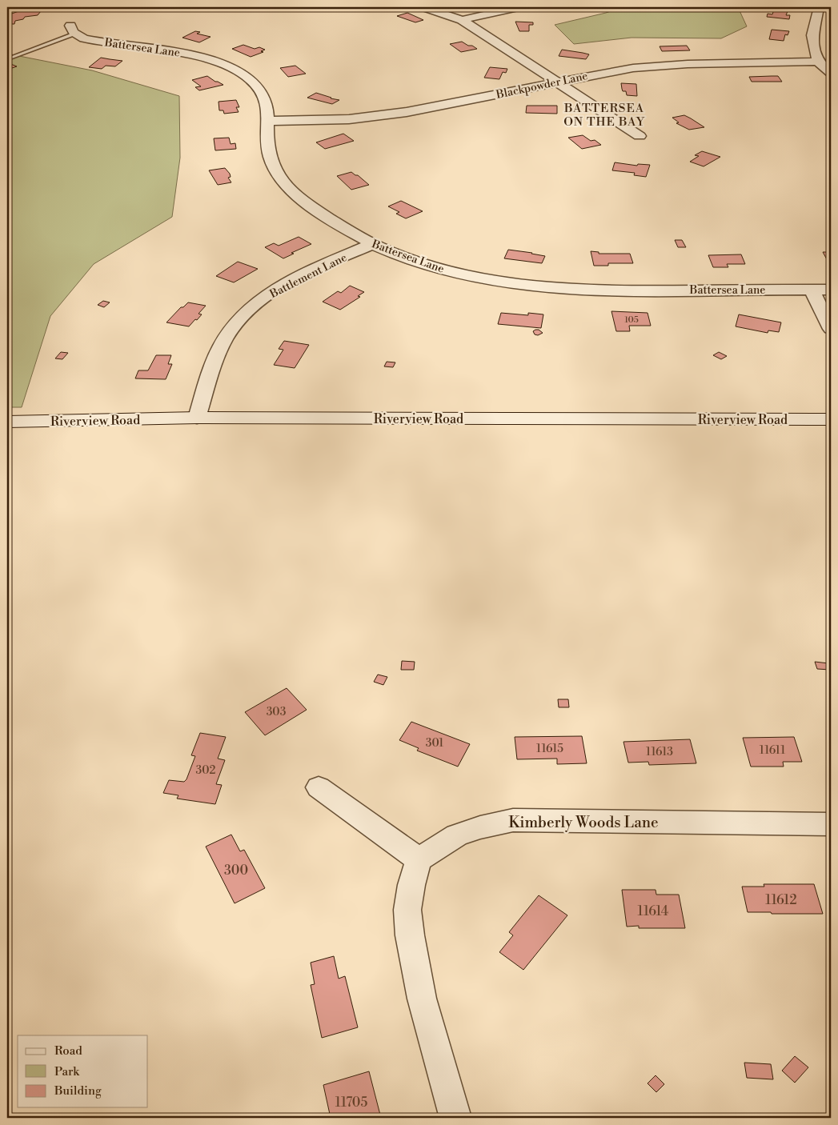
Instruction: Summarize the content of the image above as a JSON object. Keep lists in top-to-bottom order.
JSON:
{
  "streets": {
    "street": [
      "Battersea Lane",
      "Blackpowder Lane",
      "Battlement Lane",
      "Riverview Road",
      "Kimberly Woods Lane"
    ]
  },
  "crossings": [
    ["Battersea Lane", "Blackpowder Lane"],
    ["Battersea Lane", "Battlement Lane"],
    ["Battlement Lane", "Riverview Road"]
  ],
  "districts": ["BATTERSEA ON THE BAY"],
  "house_numbers": [
    "105",
    "303",
    "301",
    "11615",
    "11611",
    "11613",
    "302",
    "300",
    "11612",
    "11614",
    "11705"
  ],
  "legend": ["Road", "Park", "Building"]
}
